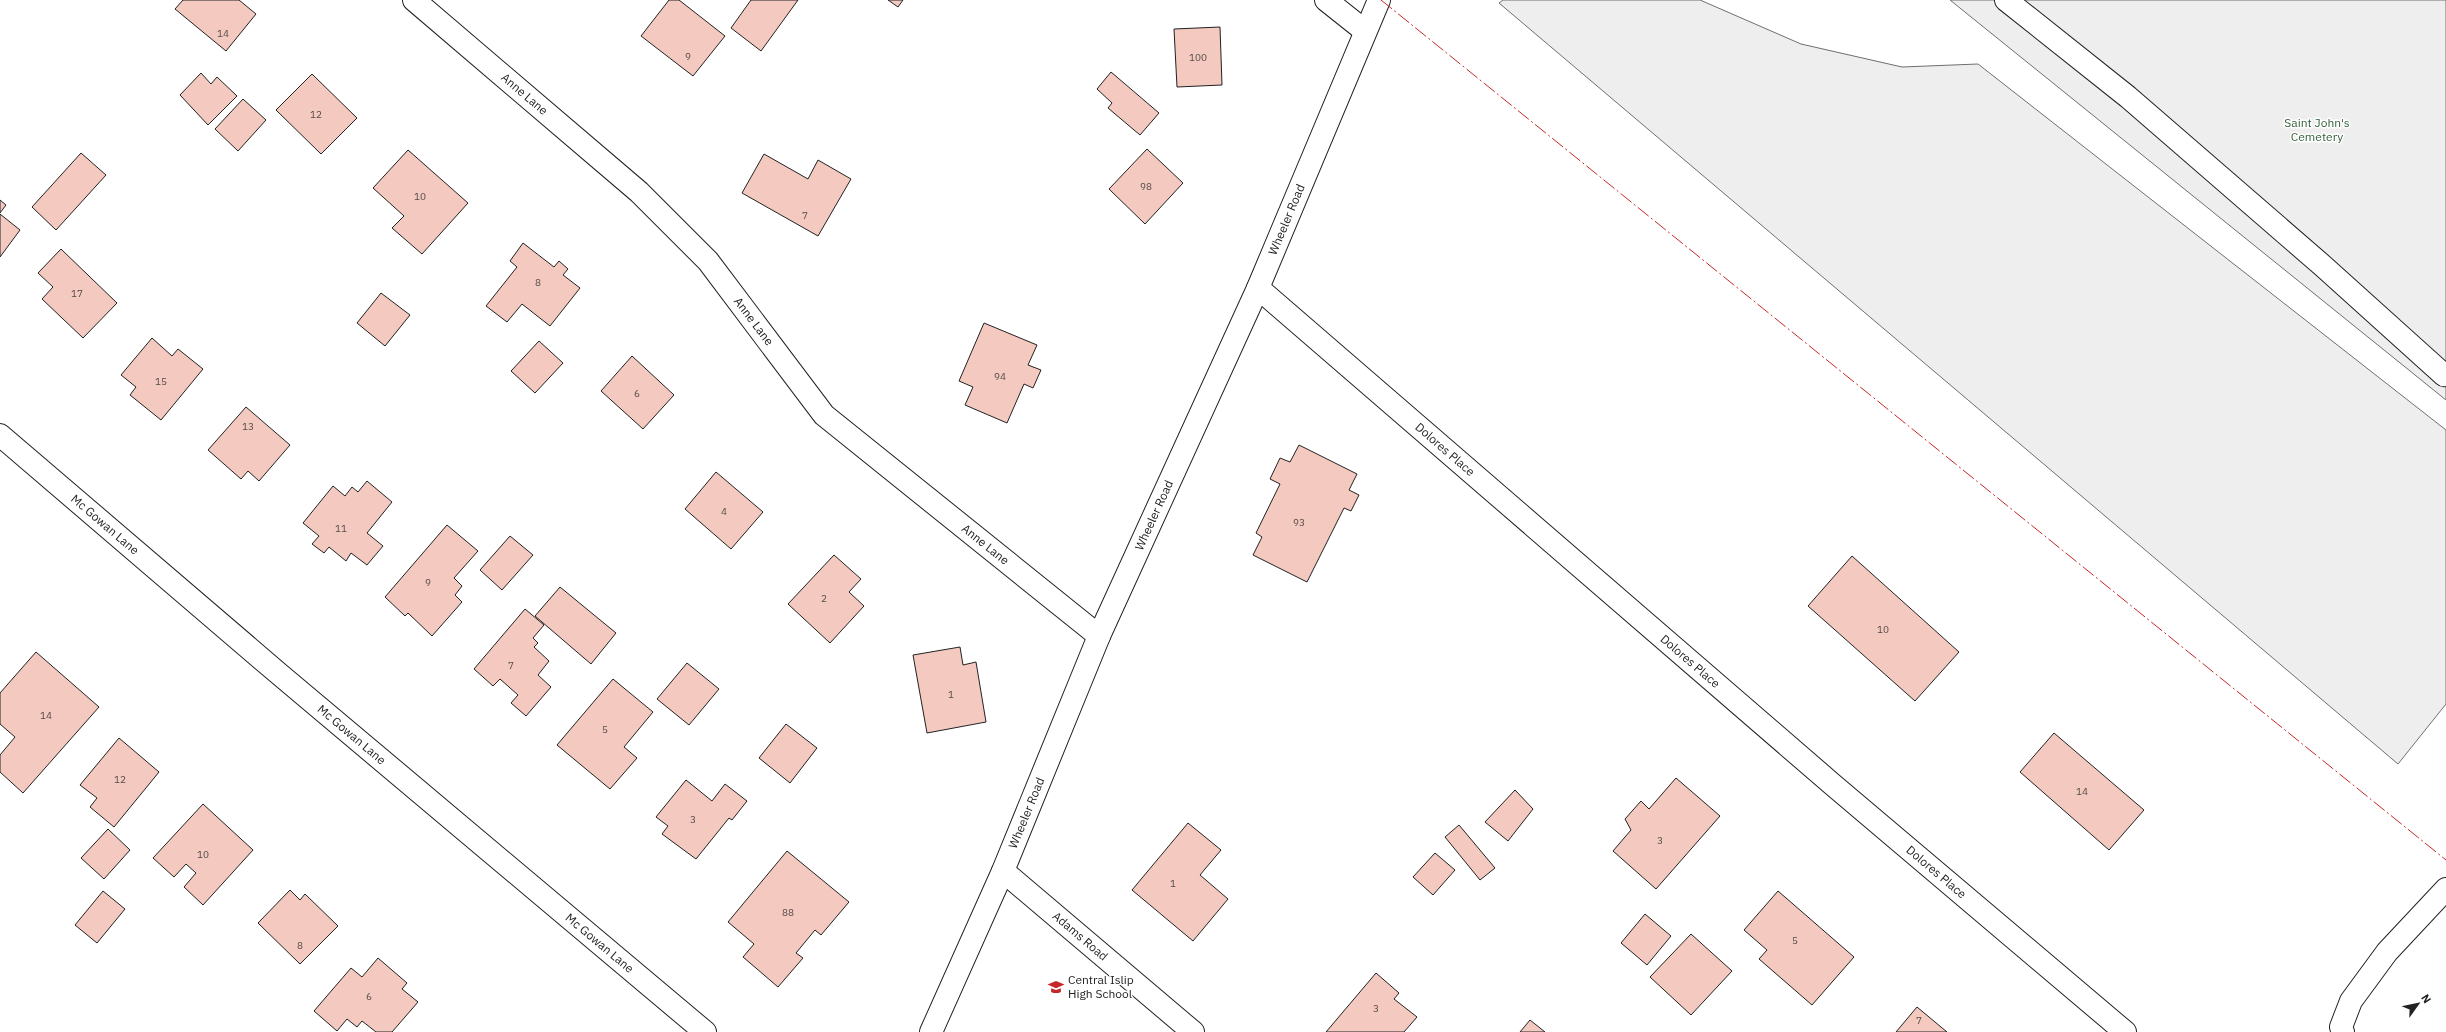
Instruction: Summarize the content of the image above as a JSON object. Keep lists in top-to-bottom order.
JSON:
{
  "streets": {
    "street": [
      "Anne Lane",
      "Wheeler Road",
      "Dolores Place",
      "Mc Gowan Lane",
      "Adams Road"
    ]
  },
  "crossings": [
    ["Anne Lane", "Wheeler Road"],
    ["Wheeler Road", "Dolores Place"],
    ["Wheeler Road", "Adams Road"]
  ],
  "parks": ["Saint John's Cemetery"],
  "places": {
    "school or university": ["Central Islip High School"]
  },
  "house_numbers": [
    "14",
    "9",
    "100",
    "12",
    "98",
    "10",
    "7",
    "8",
    "17",
    "94",
    "15",
    "6",
    "13",
    "4",
    "93",
    "11",
    "9",
    "2",
    "10",
    "7",
    "1",
    "14",
    "5",
    "12",
    "14",
    "3",
    "3",
    "10",
    "1",
    "88",
    "5",
    "8",
    "6",
    "3",
    "7"
  ],
  "north": "top right"
}
